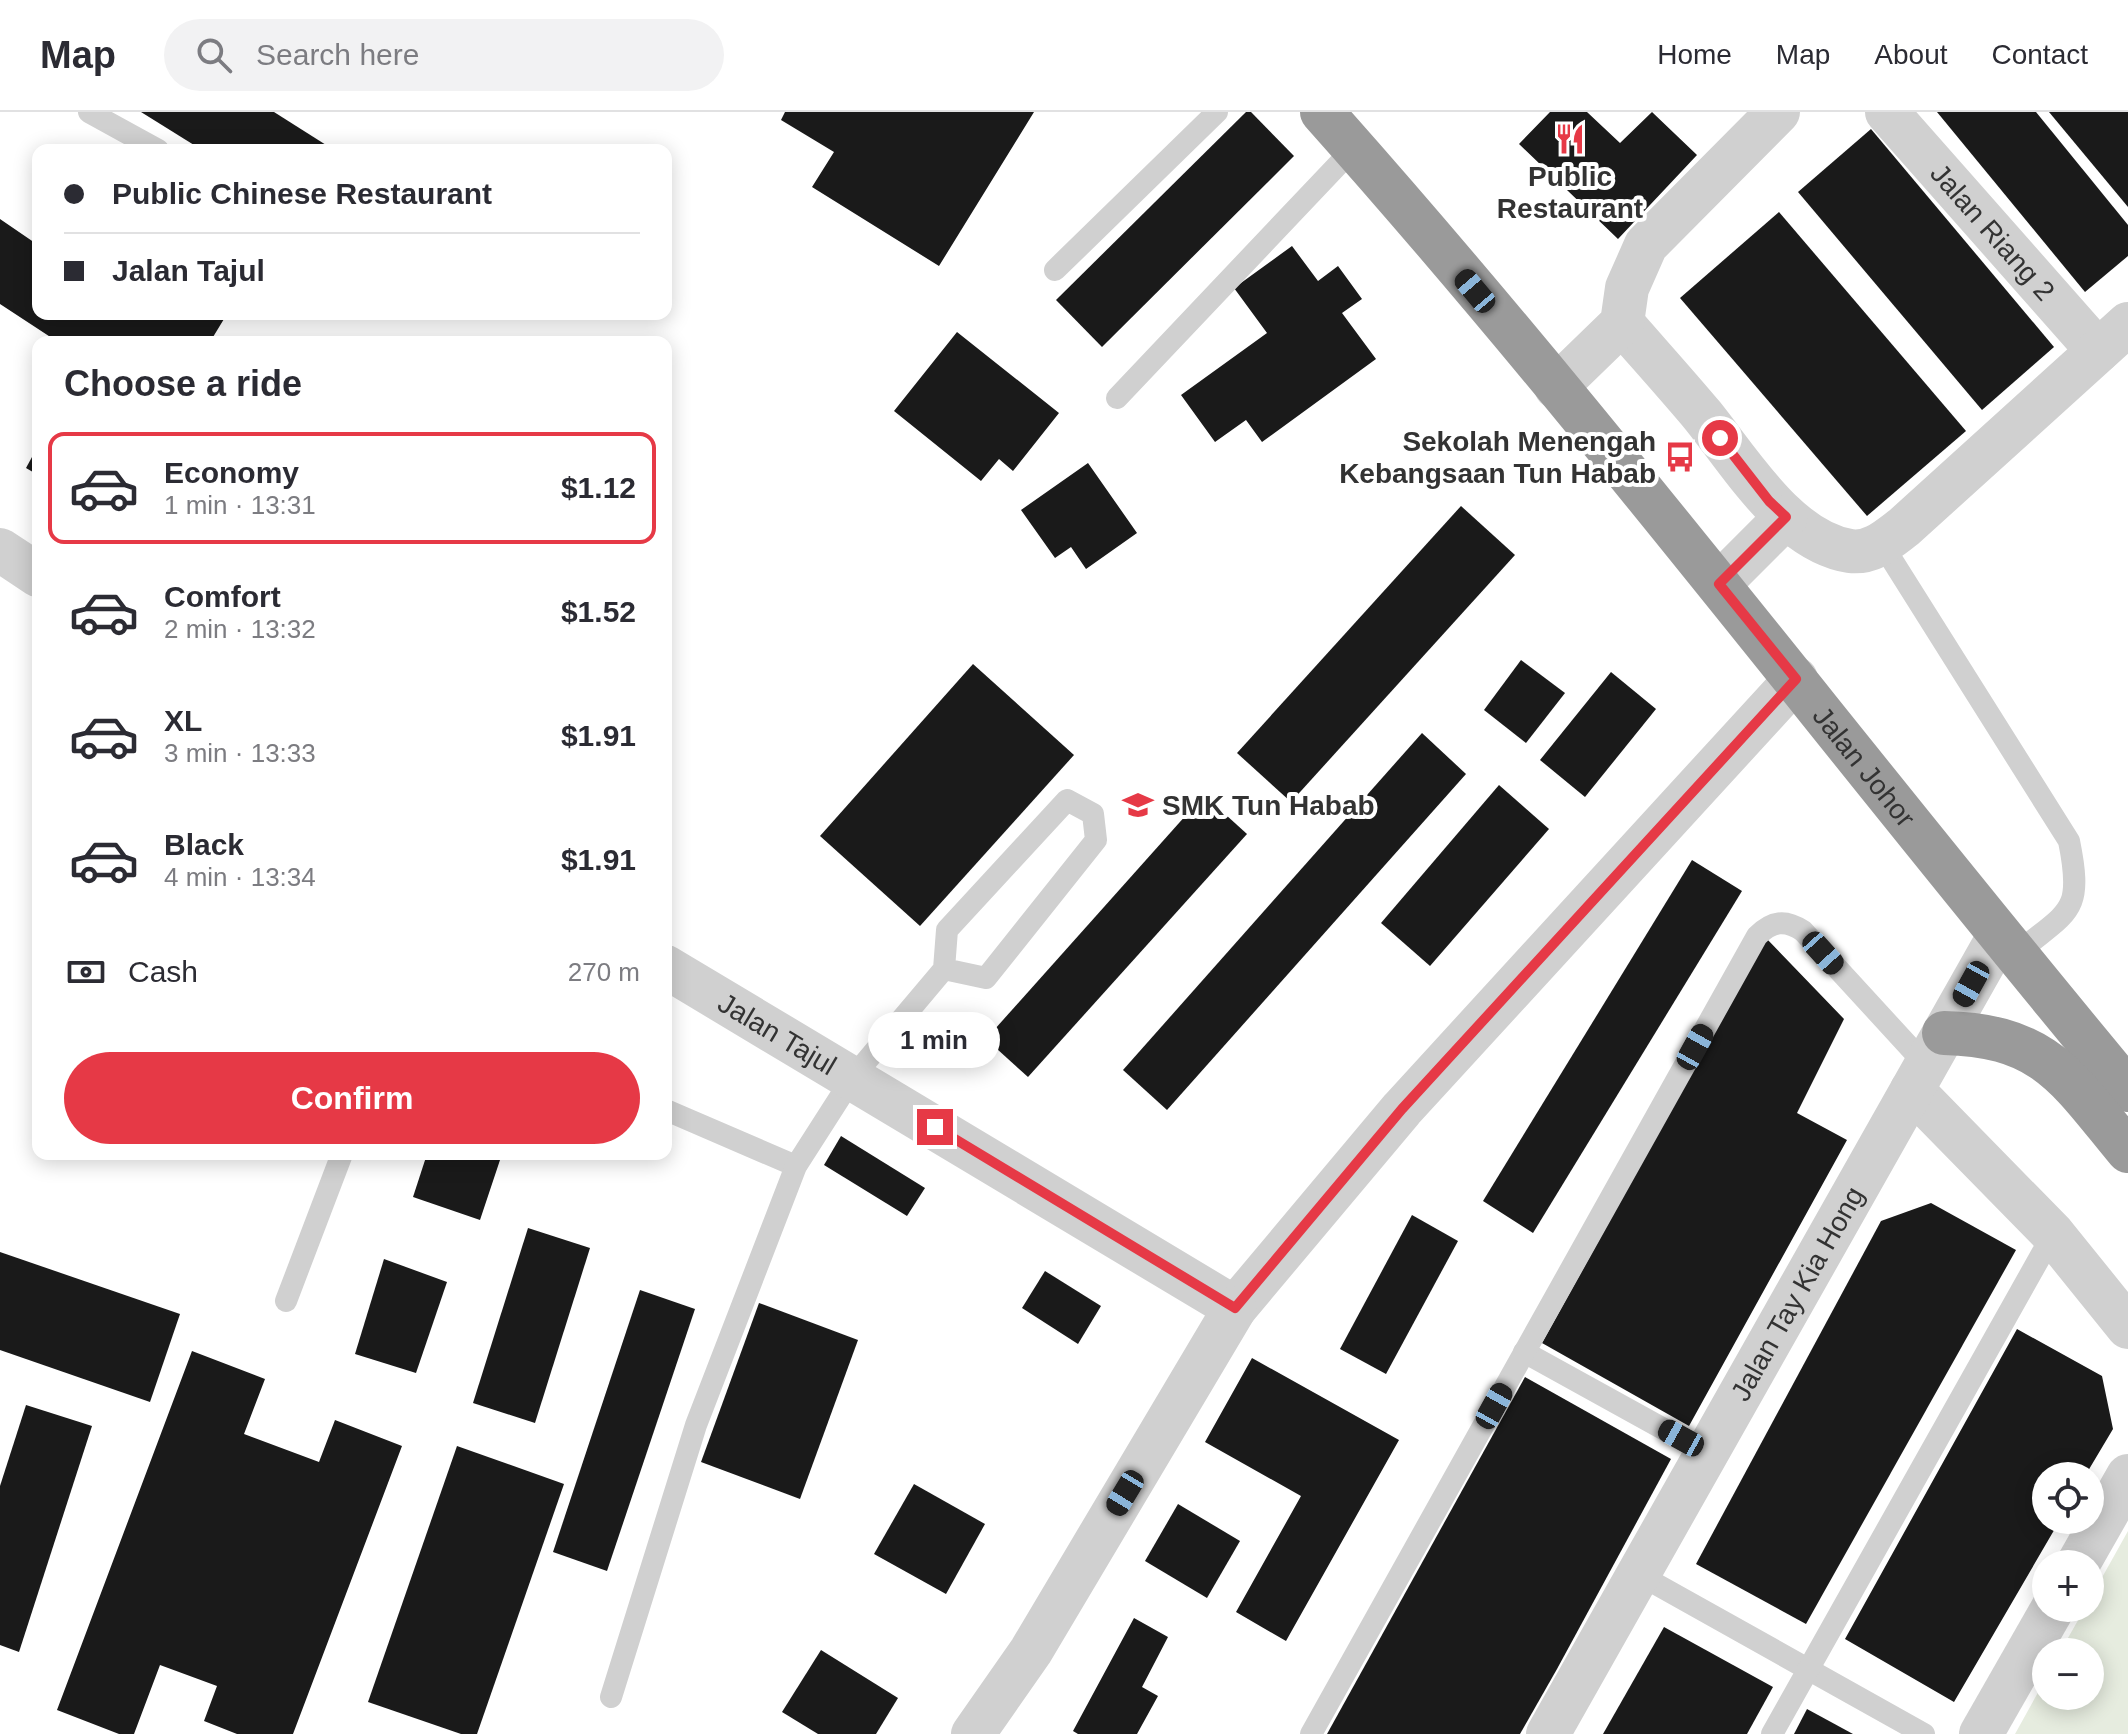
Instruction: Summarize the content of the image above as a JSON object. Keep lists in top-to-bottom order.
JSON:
{
  "streets": {
    "highway": ["Jalan Johor"],
    "street": ["Jalan Riang 2", "Jalan Tajul", "Jalan Tay Kia Hong"]
  },
  "crossings": [
    ["Jalan Johor", "Jalan Tay Kia Hong"]
  ],
  "places": {
    "restaurant": ["Public Restaurant"],
    "bus stop": ["Sekolah Menengah Kebangsaan Tun Habab"],
    "school or university": ["SMK Tun Habab"]
  },
  "page": {
    "header": "Map",
    "search": "Search here",
    "nav": [
      "Home",
      "Map",
      "About",
      "Contact"
    ],
    "banner": ["Public Chinese Restaurant", "Jalan Tajul"],
    "heading": "Choose a ride",
    "list": [
      {
        "name": "Economy",
        "note": "1 min · 13:31",
        "value": "$1.12"
      },
      {
        "name": "Comfort",
        "note": "2 min · 13:32",
        "value": "$1.52"
      },
      {
        "name": "XL",
        "note": "3 min · 13:33",
        "value": "$1.91"
      },
      {
        "name": "Black",
        "note": "4 min · 13:34",
        "value": "$1.91"
      }
    ],
    "pay": ["Cash", "270 m"],
    "bubble": "1 min",
    "buttons": "Confirm",
    "map_buttons": ["+", "−"]
  }
}
